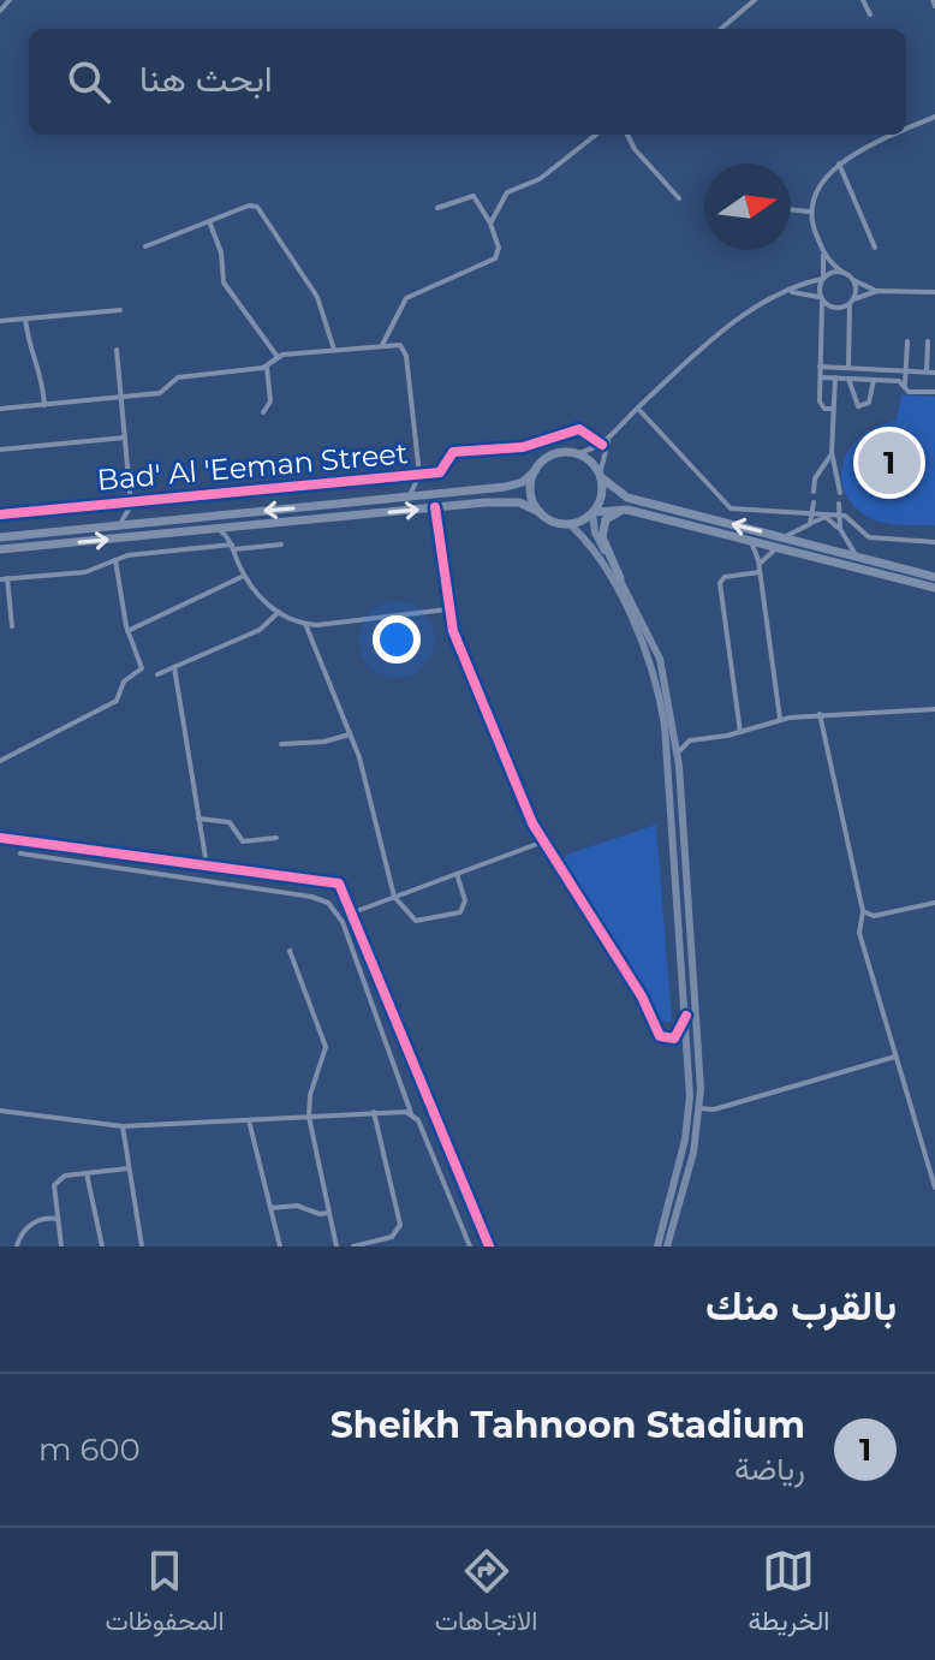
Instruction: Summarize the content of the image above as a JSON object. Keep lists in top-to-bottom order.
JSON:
{
  "streets": {
    "street": ["Bad' Al 'Eeman Street"]
  },
  "north": "right",
  "page": {
    "search": "ابحث هنا",
    "pins": "1",
    "heading": "بالقرب منك",
    "list": [
      {
        "mark": "1",
        "name": "Sheikh Tahnoon Stadium",
        "note": "رياضة",
        "value": "600 m"
      }
    ],
    "nav": ["الخريطة", "الاتجاهات", "المحفوظات"]
  }
}
